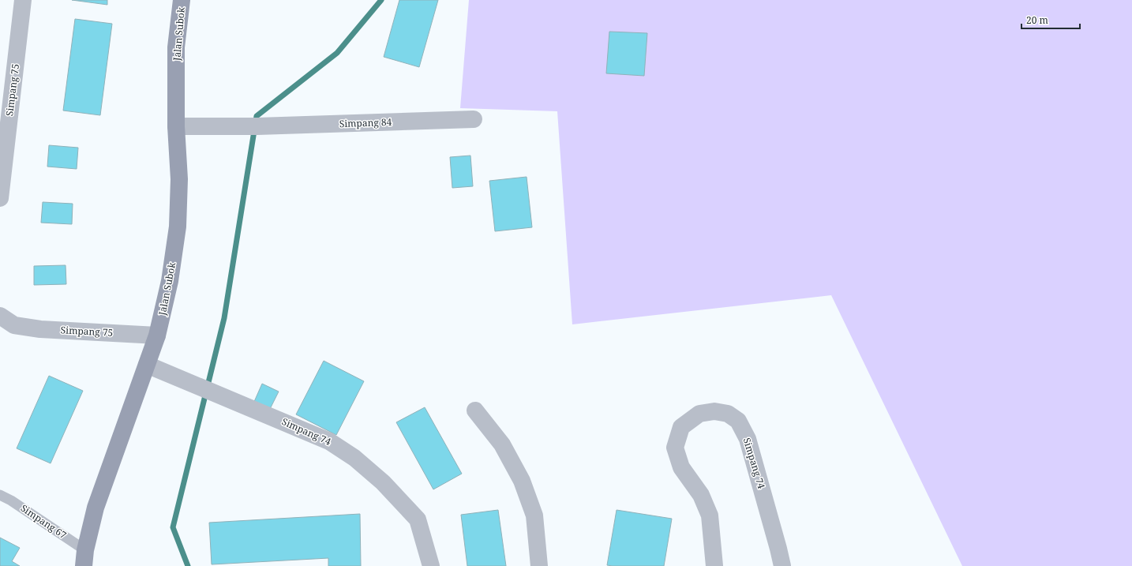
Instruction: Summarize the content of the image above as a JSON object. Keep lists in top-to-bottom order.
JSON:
{
  "streets": {
    "main road": ["Jalan Subok"],
    "street": ["Simpang 75", "Simpang 84", "Simpang 74"],
    "lane": ["Simpang 67"]
  },
  "crossings": [
    ["Jalan Subok", "Simpang 75"],
    ["Jalan Subok", "Simpang 84"],
    ["Jalan Subok", "Simpang 74"],
    ["Jalan Subok", "Simpang 67"]
  ],
  "scale_bar": "20 m"
}
